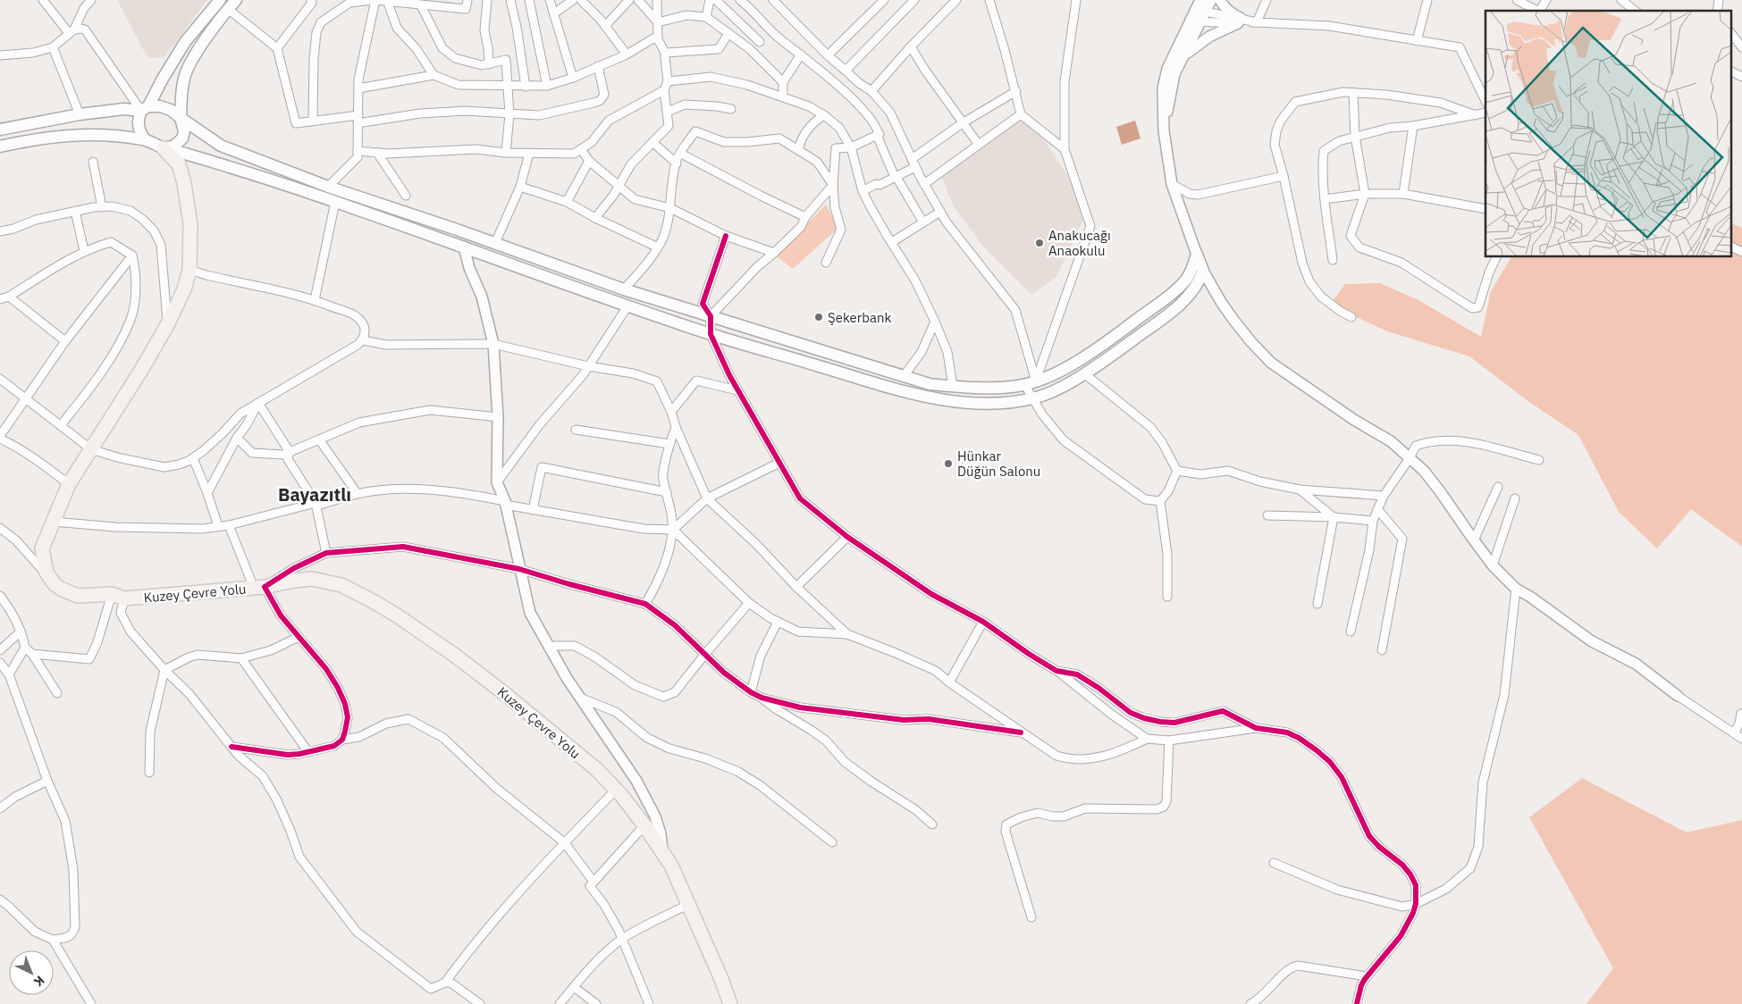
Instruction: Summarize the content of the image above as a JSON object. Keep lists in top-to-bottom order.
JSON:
{
  "streets": {
    "main road": ["Kuzey Çevre Yolu"]
  },
  "districts": ["Bayazıtlı"],
  "places": ["Anakucağı Anaokulu", "Şekerbank", "Hünkar Düğün Salonu"],
  "north": "bottom right"
}
